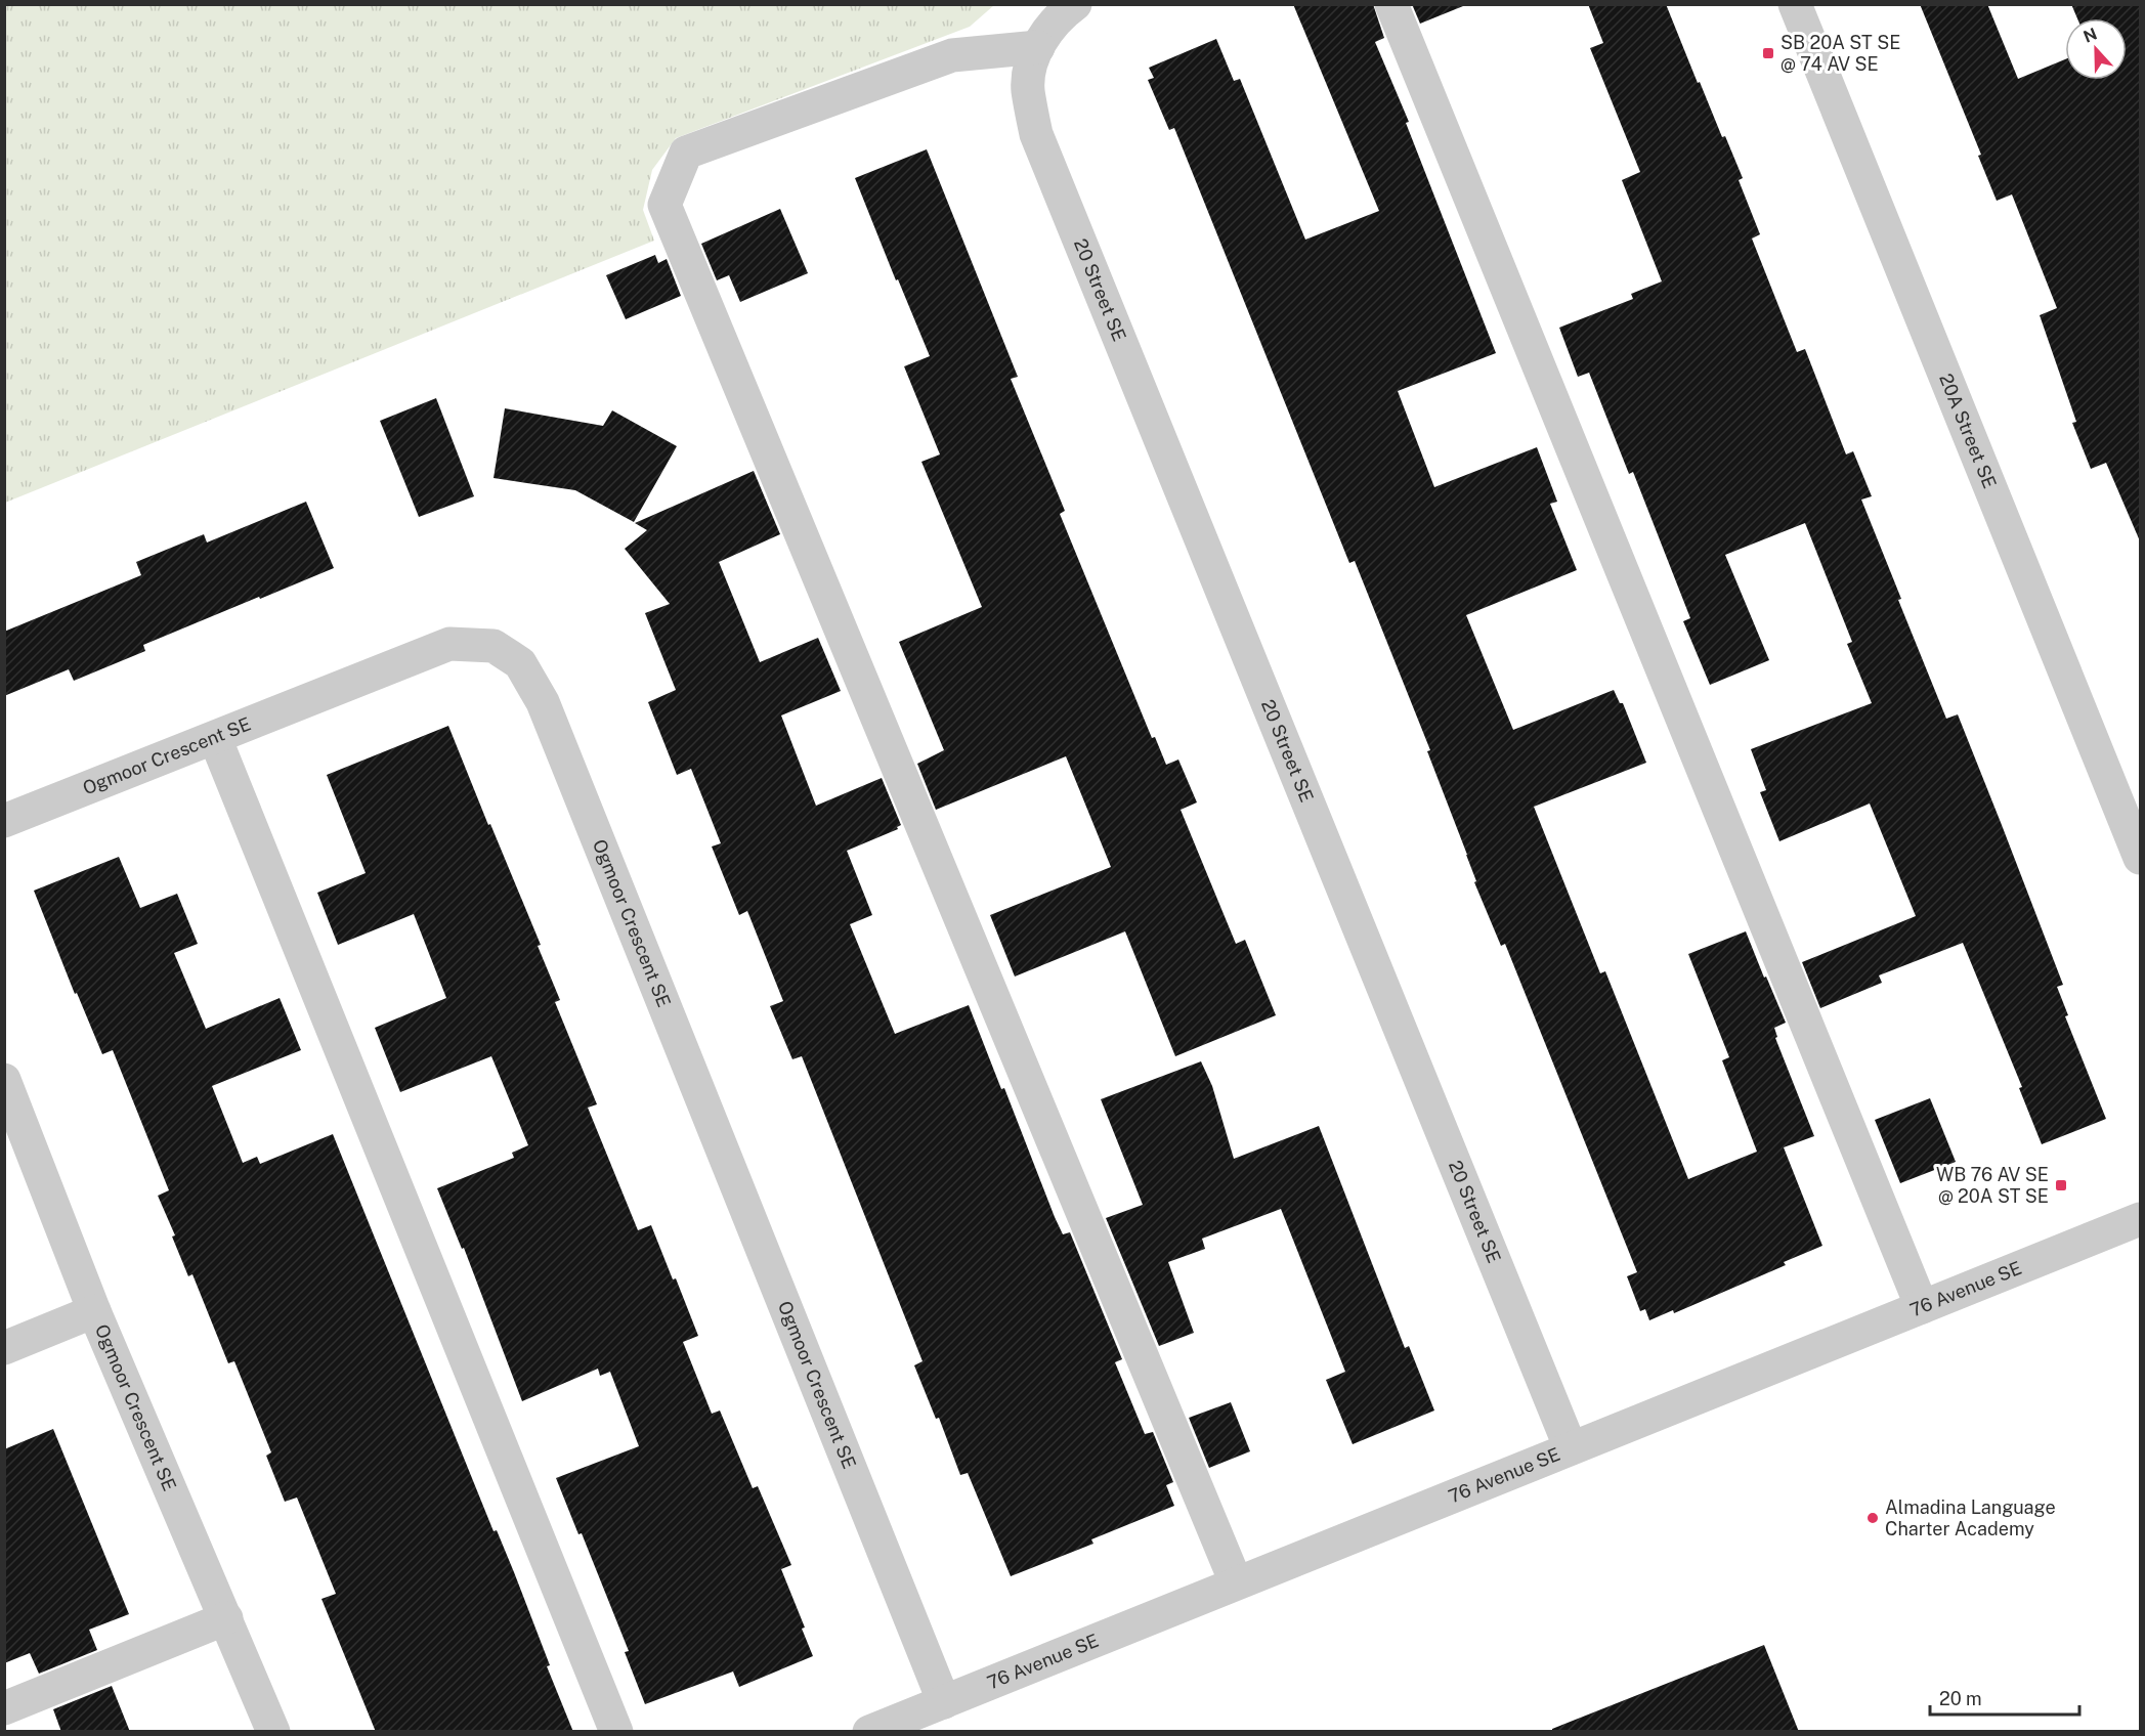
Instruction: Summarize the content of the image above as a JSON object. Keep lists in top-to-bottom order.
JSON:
{
  "streets": {
    "street": [
      "20 Street SE",
      "20A Street SE",
      "Ogmoor Crescent SE",
      "76 Avenue SE"
    ]
  },
  "crossings": [
    ["20 Street SE", "76 Avenue SE"],
    ["Ogmoor Crescent SE", "76 Avenue SE"]
  ],
  "places": {
    "transit": ["SB 20A ST SE @ 74 AV SE", "WB 76 AV SE @ 20A ST SE"],
    "other": ["Almadina Language Charter Academy"]
  },
  "scale_bar": "20 m",
  "north": "top"
}
